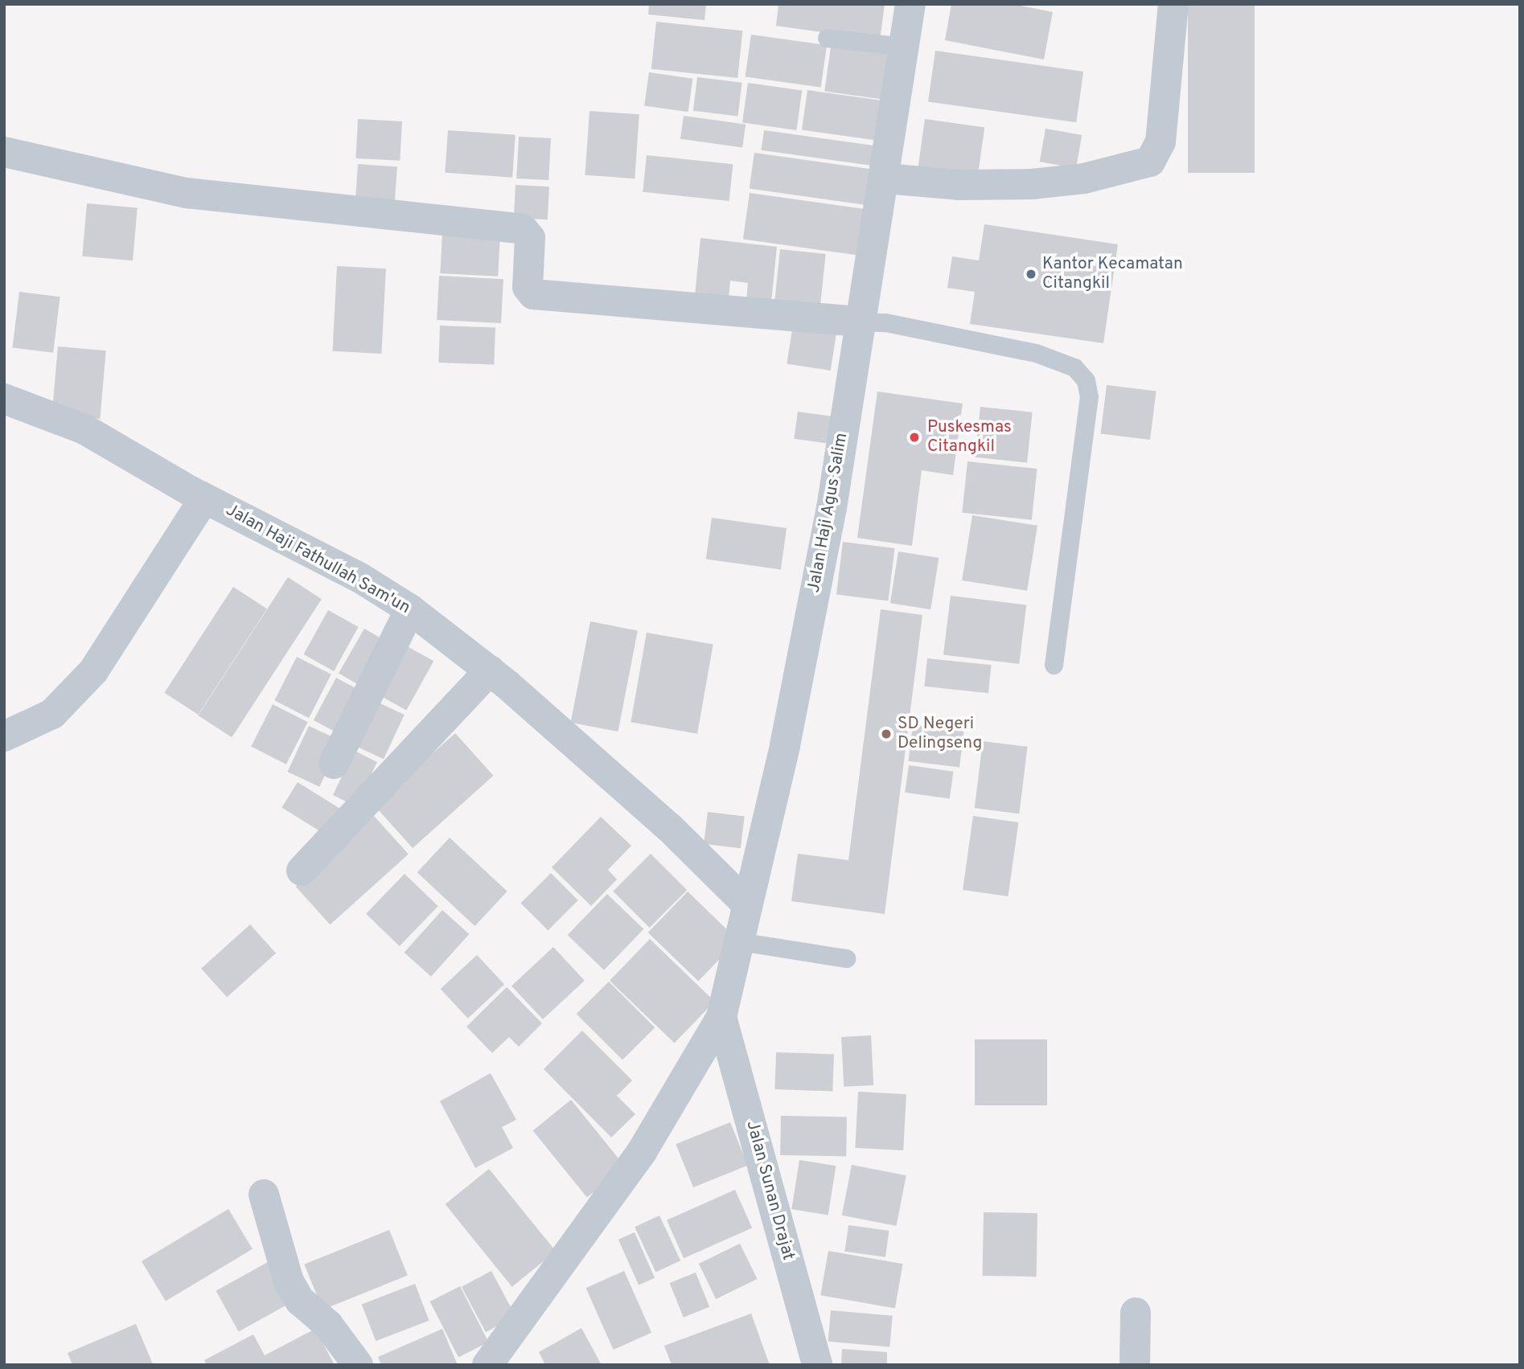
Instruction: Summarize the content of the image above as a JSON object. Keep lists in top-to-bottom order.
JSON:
{
  "streets": {
    "street": ["Jalan Haji Agus Salim", "Jalan Haji Fathullah Sam'un", "Jalan Sunan Drajat"]
  },
  "crossings": [
    ["Jalan Haji Agus Salim", "Jalan Haji Fathullah Sam'un"],
    ["Jalan Haji Agus Salim", "Jalan Sunan Drajat"]
  ],
  "places": ["Kantor Kecamatan Citangkil", "Puskesmas Citangkil", "SD Negeri Delingseng"]
}
